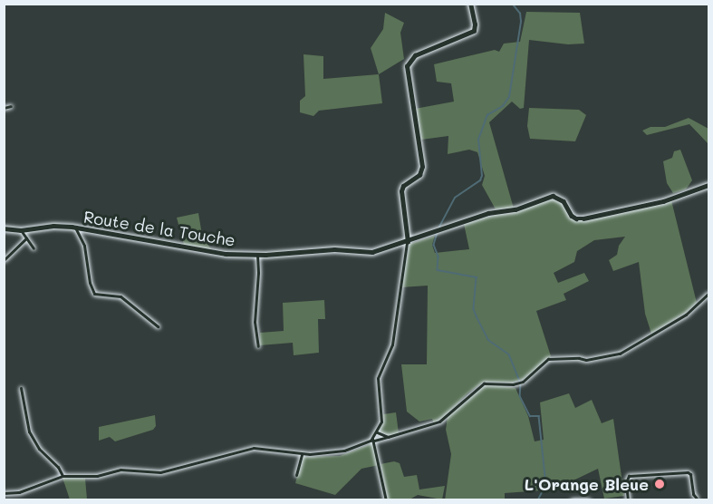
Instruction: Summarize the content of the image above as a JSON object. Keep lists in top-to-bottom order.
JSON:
{
  "streets": {
    "street": ["Route de la Touche"]
  },
  "places": ["L'Orange Bleue"]
}
